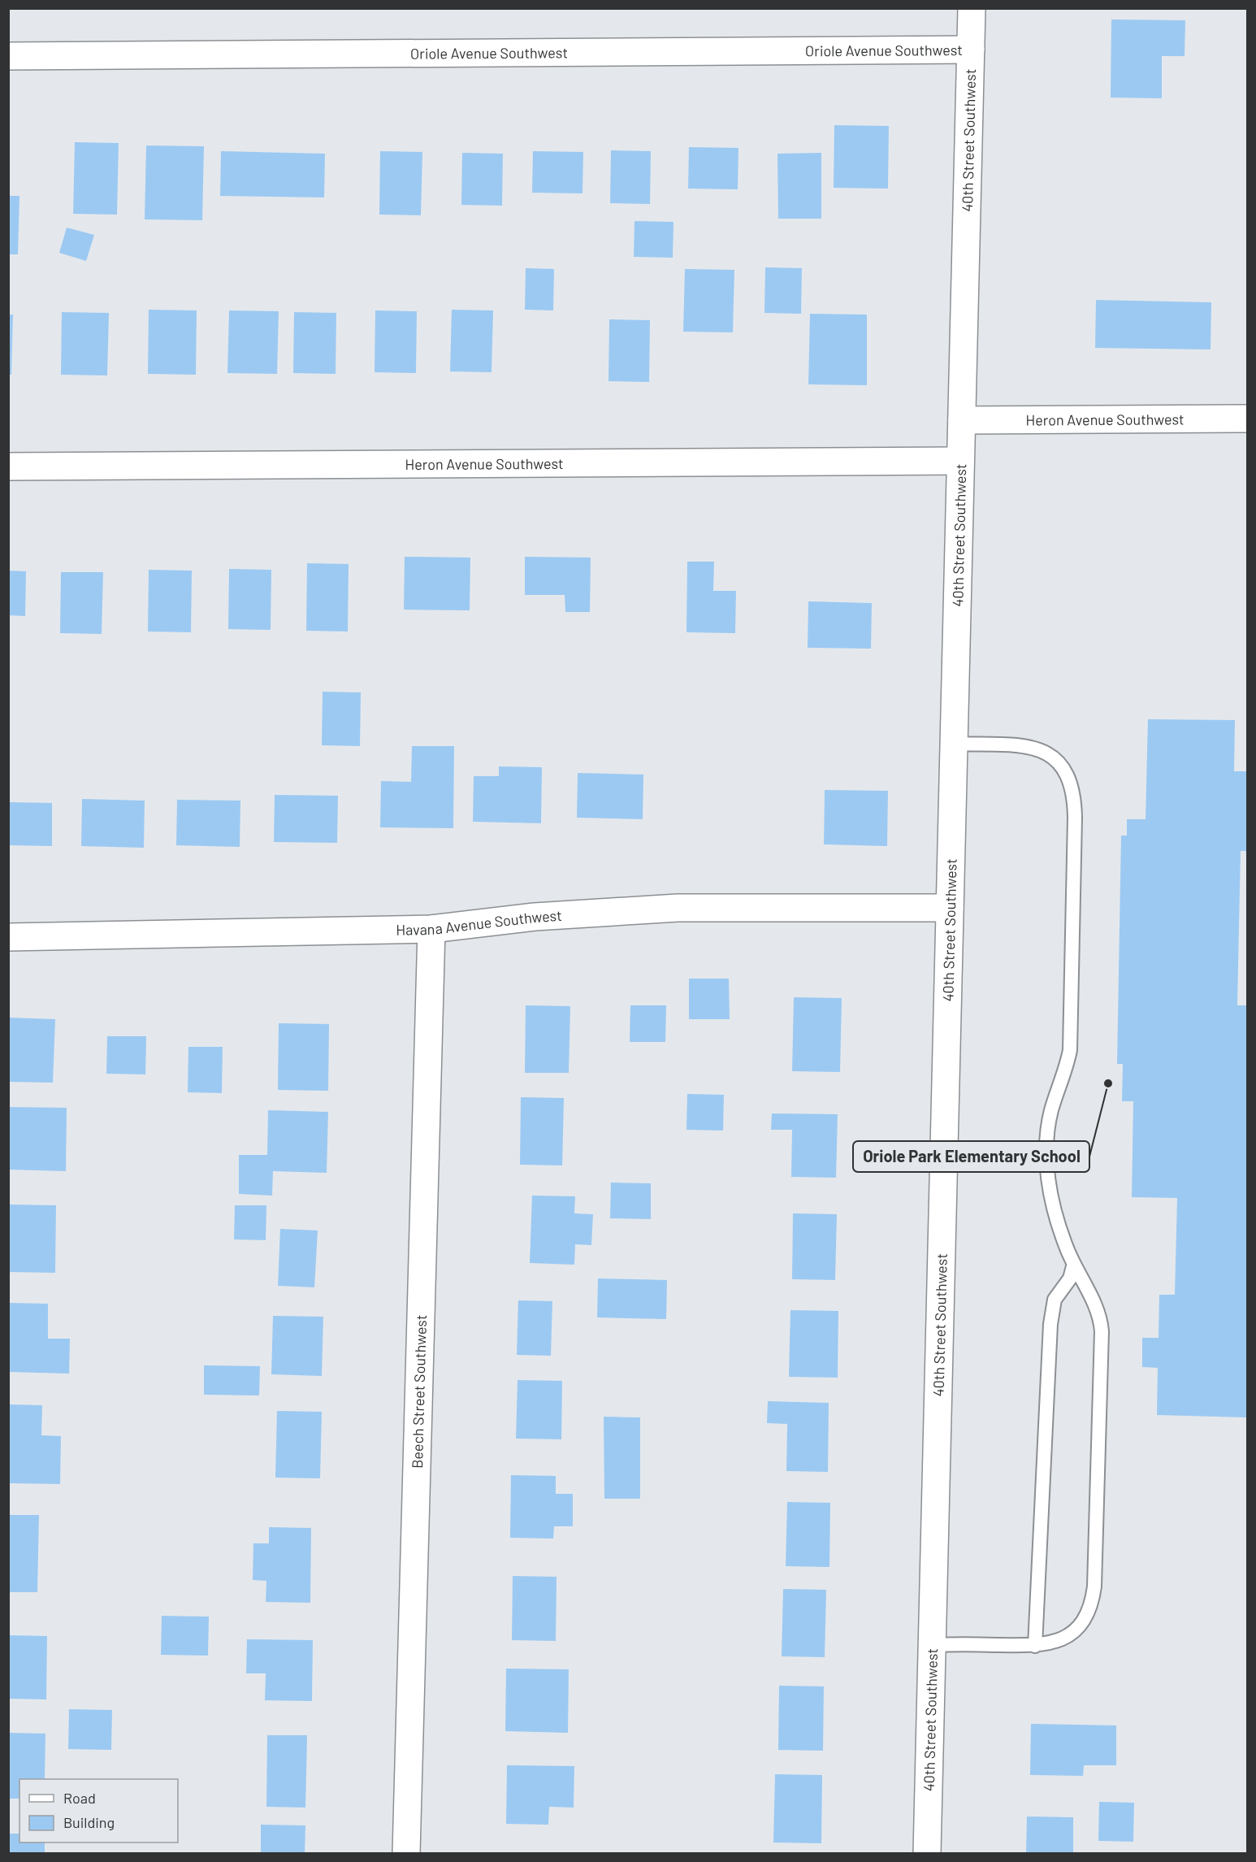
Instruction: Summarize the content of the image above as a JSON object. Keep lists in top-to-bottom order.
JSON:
{
  "streets": {
    "street": [
      "Oriole Avenue Southwest",
      "40th Street Southwest",
      "Heron Avenue Southwest",
      "Havana Avenue Southwest",
      "Beech Street Southwest"
    ]
  },
  "crossings": [
    ["Oriole Avenue Southwest", "40th Street Southwest"],
    ["40th Street Southwest", "Heron Avenue Southwest"],
    ["40th Street Southwest", "Havana Avenue Southwest"],
    ["Havana Avenue Southwest", "Beech Street Southwest"]
  ],
  "places": ["Oriole Park Elementary School"],
  "legend": ["Road", "Building"]
}
